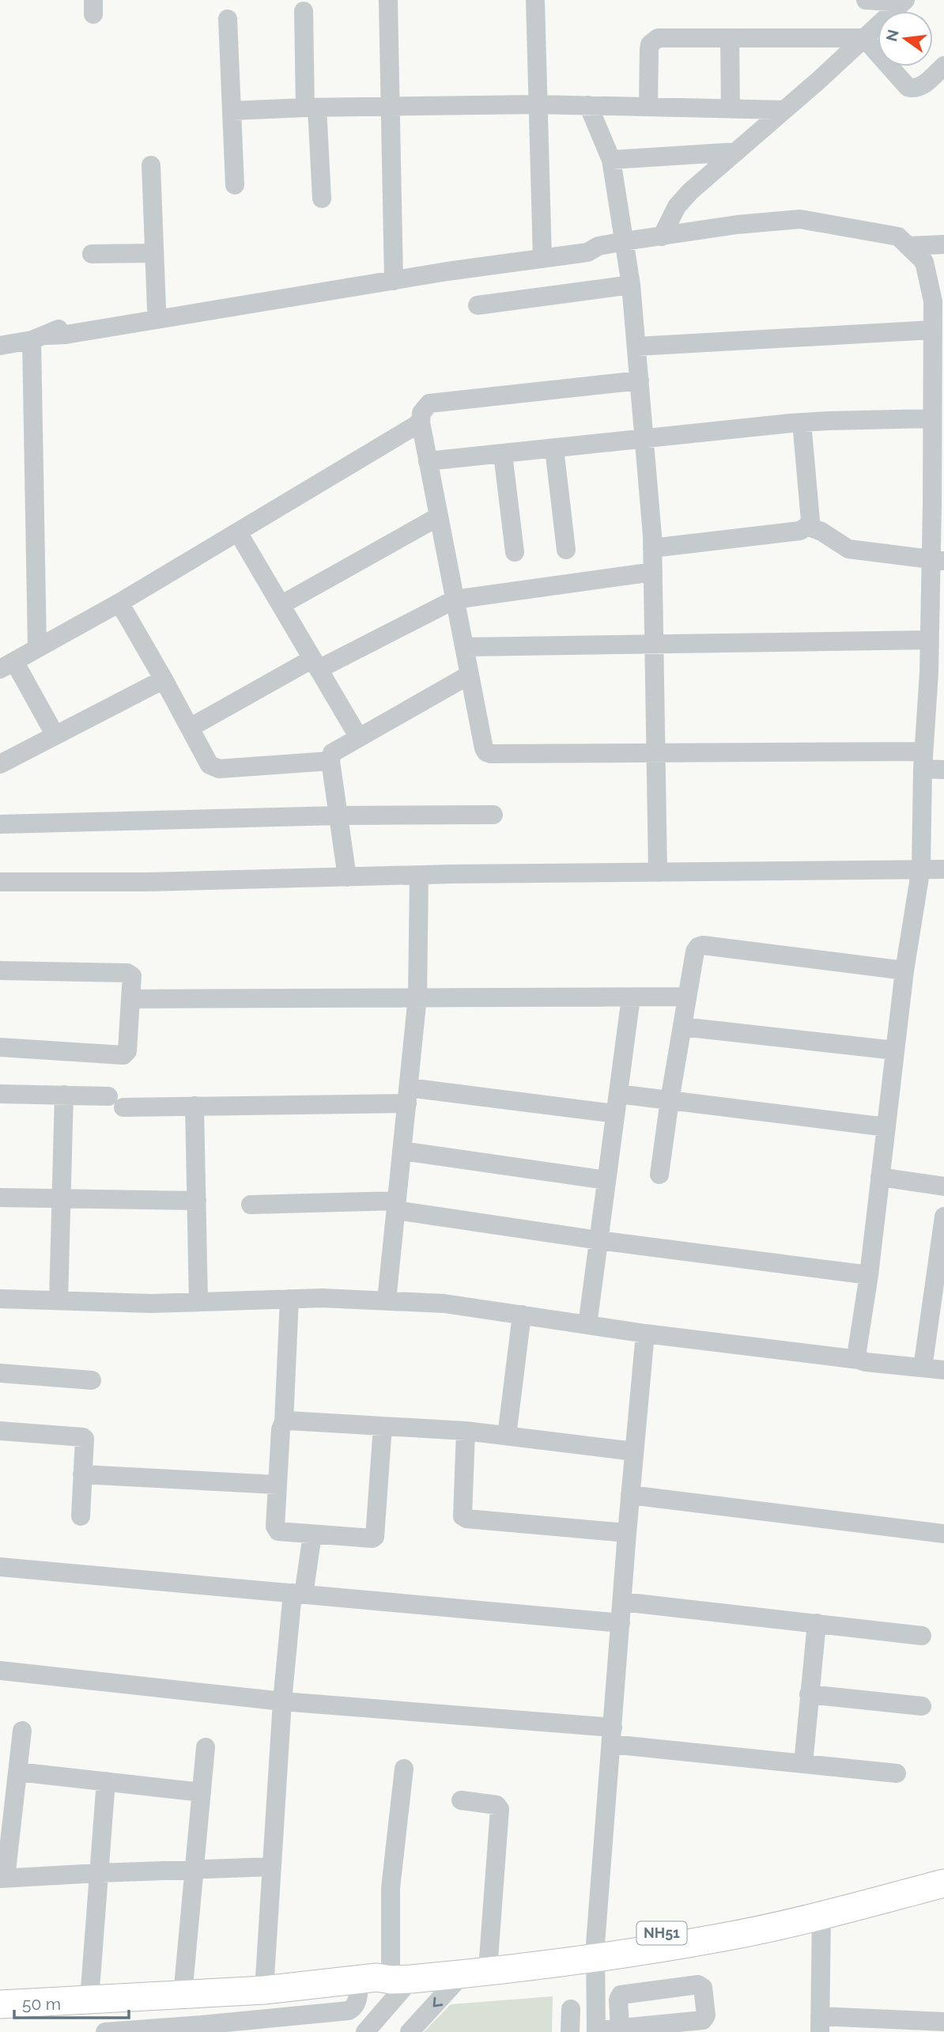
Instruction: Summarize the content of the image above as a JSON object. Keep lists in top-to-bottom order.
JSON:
{
  "streets": {
    "highway": ["NH51"]
  },
  "scale_bar": "50 m",
  "north": "left"
}
